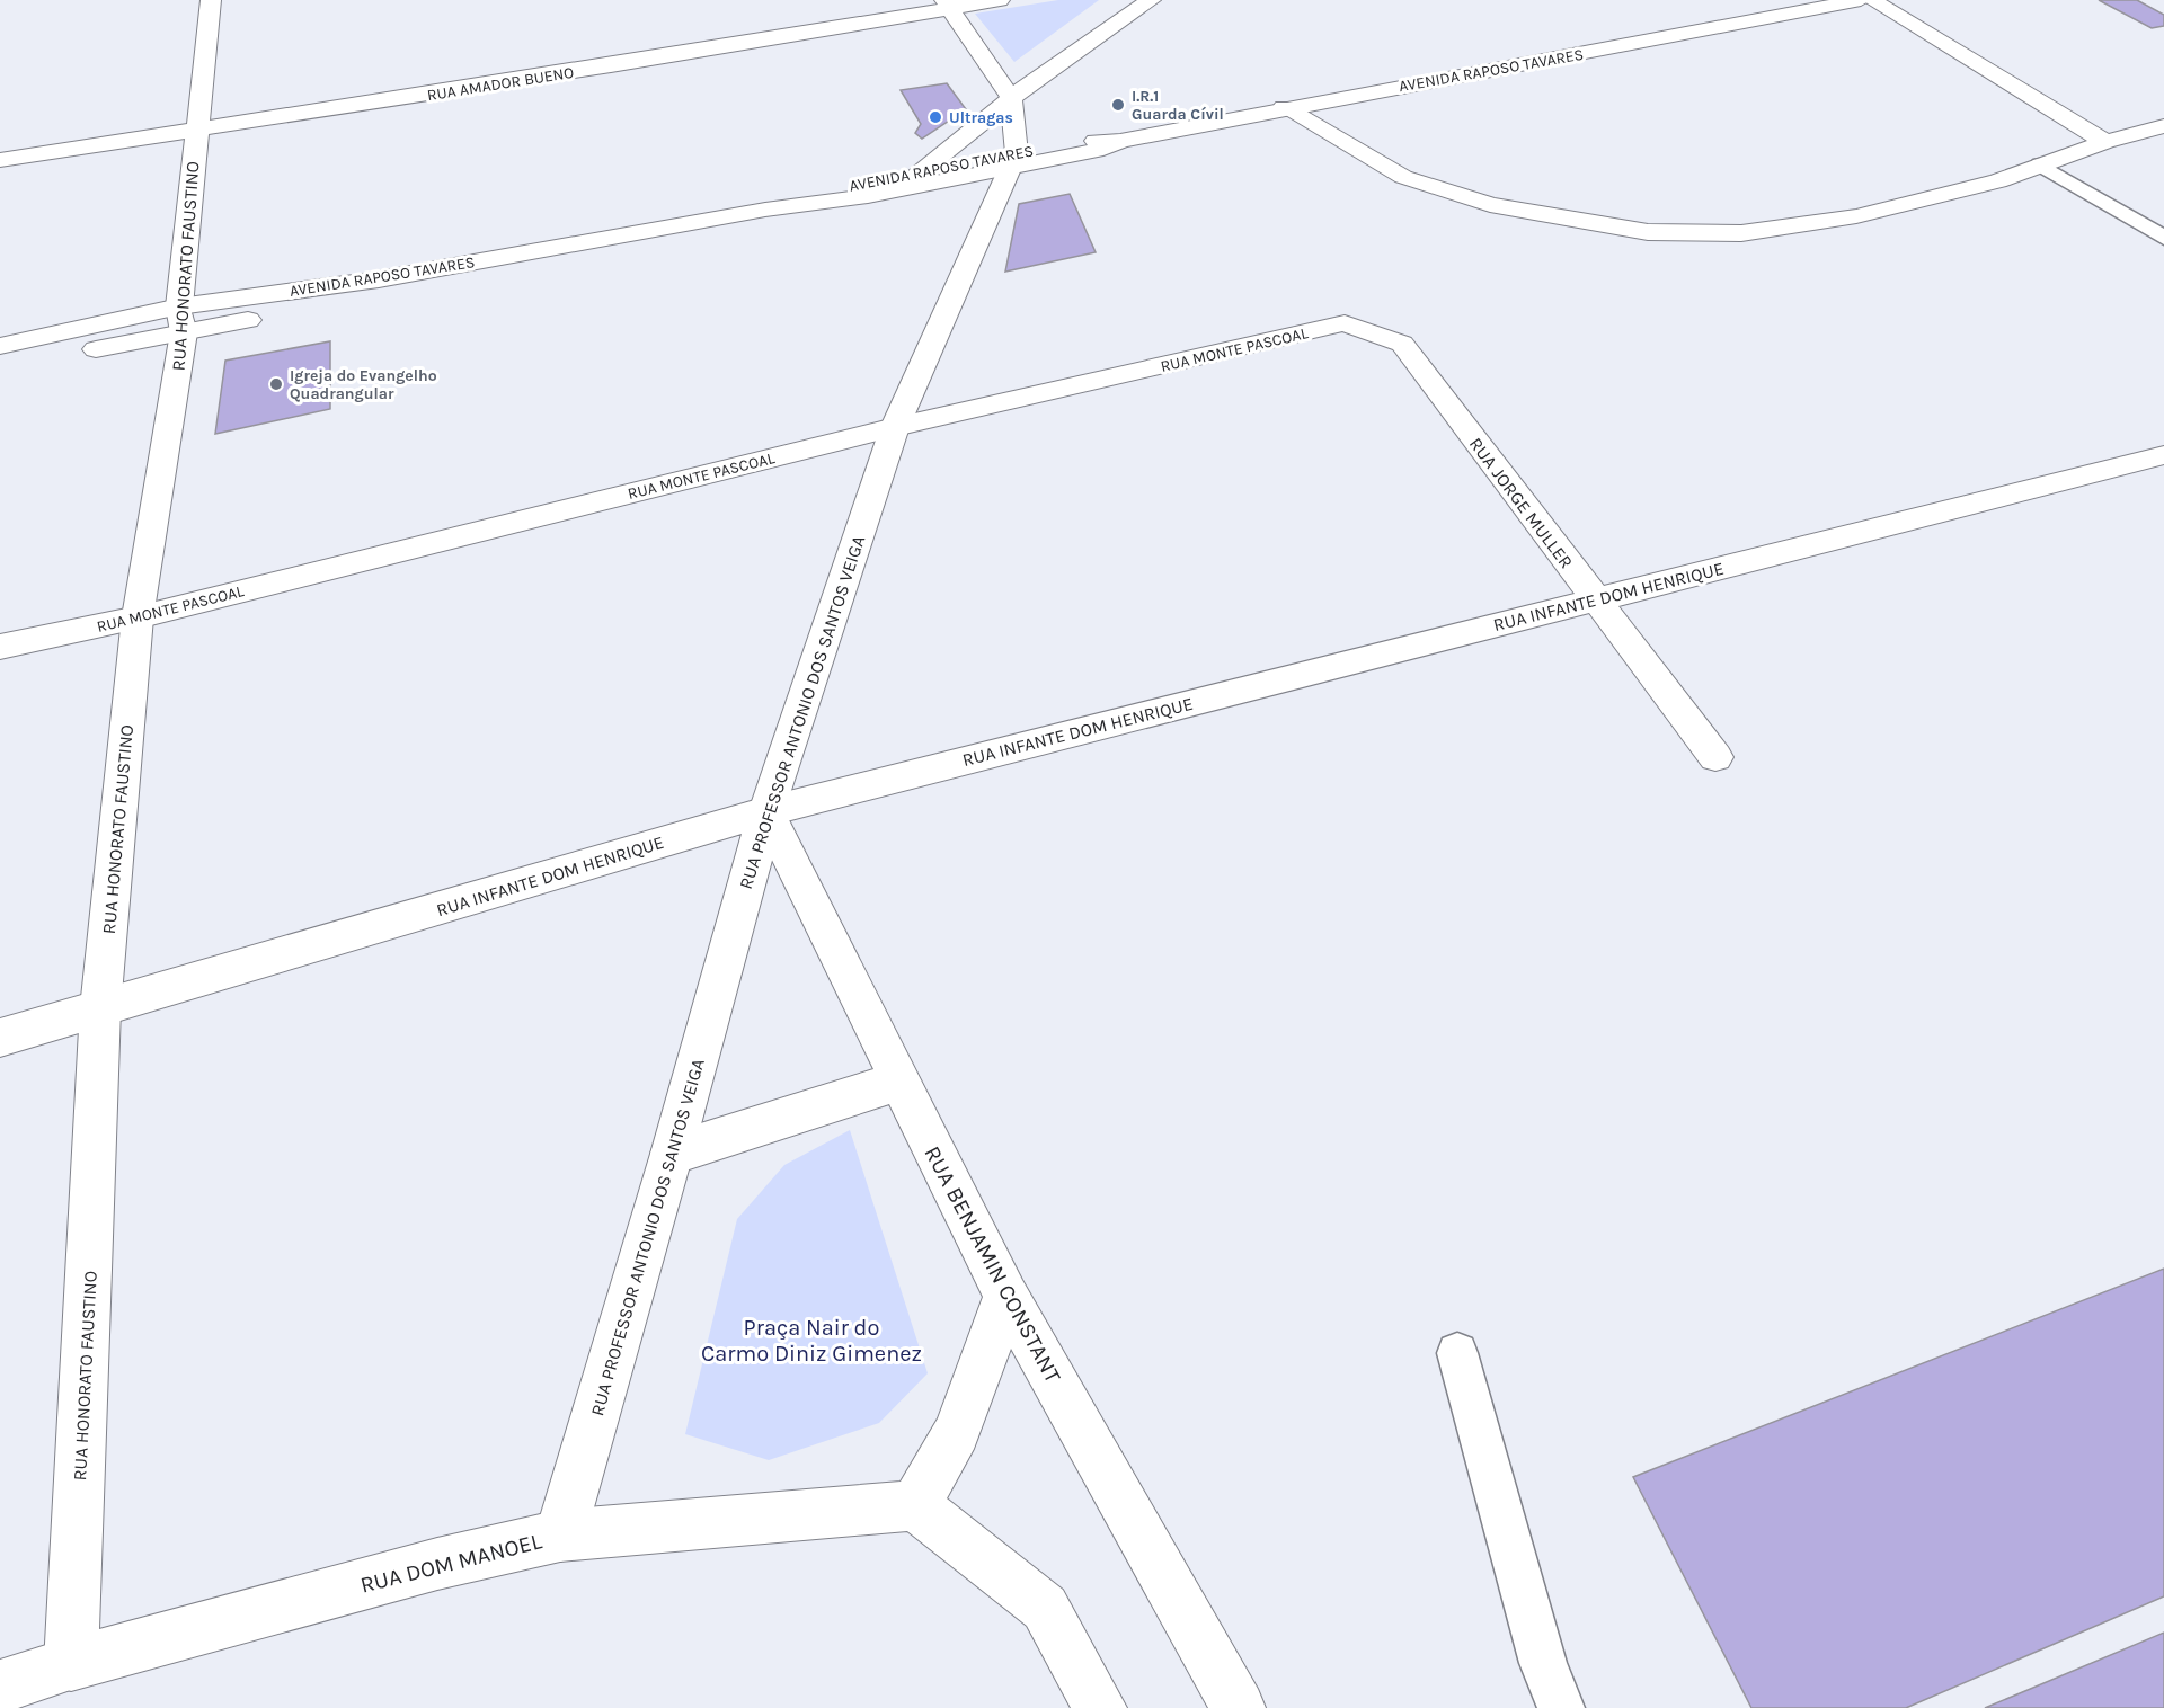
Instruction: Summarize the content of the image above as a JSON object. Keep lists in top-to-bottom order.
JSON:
{
  "streets": {
    "street": [
      "AVENIDA RAPOSO TAVARES",
      "RUA AMADOR BUENO",
      "RUA HONORATO FAUSTINO",
      "RUA MONTE PASCOAL",
      "RUA JORGE MULLER",
      "RUA INFANTE DOM HENRIQUE",
      "RUA PROFESSOR ANTONIO DOS SANTOS VEIGA",
      "RUA BENJAMIN CONSTANT",
      "RUA DOM MANOEL"
    ]
  },
  "crossings": [
    ["AVENIDA RAPOSO TAVARES", "RUA HONORATO FAUSTINO"],
    ["AVENIDA RAPOSO TAVARES", "RUA PROFESSOR ANTONIO DOS SANTOS VEIGA"],
    ["RUA AMADOR BUENO", "RUA HONORATO FAUSTINO"],
    ["RUA HONORATO FAUSTINO", "RUA MONTE PASCOAL"],
    ["RUA HONORATO FAUSTINO", "RUA INFANTE DOM HENRIQUE"],
    ["RUA HONORATO FAUSTINO", "RUA DOM MANOEL"],
    ["RUA MONTE PASCOAL", "RUA JORGE MULLER"],
    ["RUA MONTE PASCOAL", "RUA PROFESSOR ANTONIO DOS SANTOS VEIGA"],
    ["RUA JORGE MULLER", "RUA INFANTE DOM HENRIQUE"],
    ["RUA INFANTE DOM HENRIQUE", "RUA PROFESSOR ANTONIO DOS SANTOS VEIGA"],
    ["RUA INFANTE DOM HENRIQUE", "RUA BENJAMIN CONSTANT"],
    ["RUA PROFESSOR ANTONIO DOS SANTOS VEIGA", "RUA BENJAMIN CONSTANT"],
    ["RUA PROFESSOR ANTONIO DOS SANTOS VEIGA", "RUA DOM MANOEL"]
  ],
  "parks": ["Praça Nair do Carmo Diniz Gimenez"],
  "places": ["I.R.1 Guarda Cívil", "Ultragas", "Igreja do Evangelho Quadrangular"]
}
